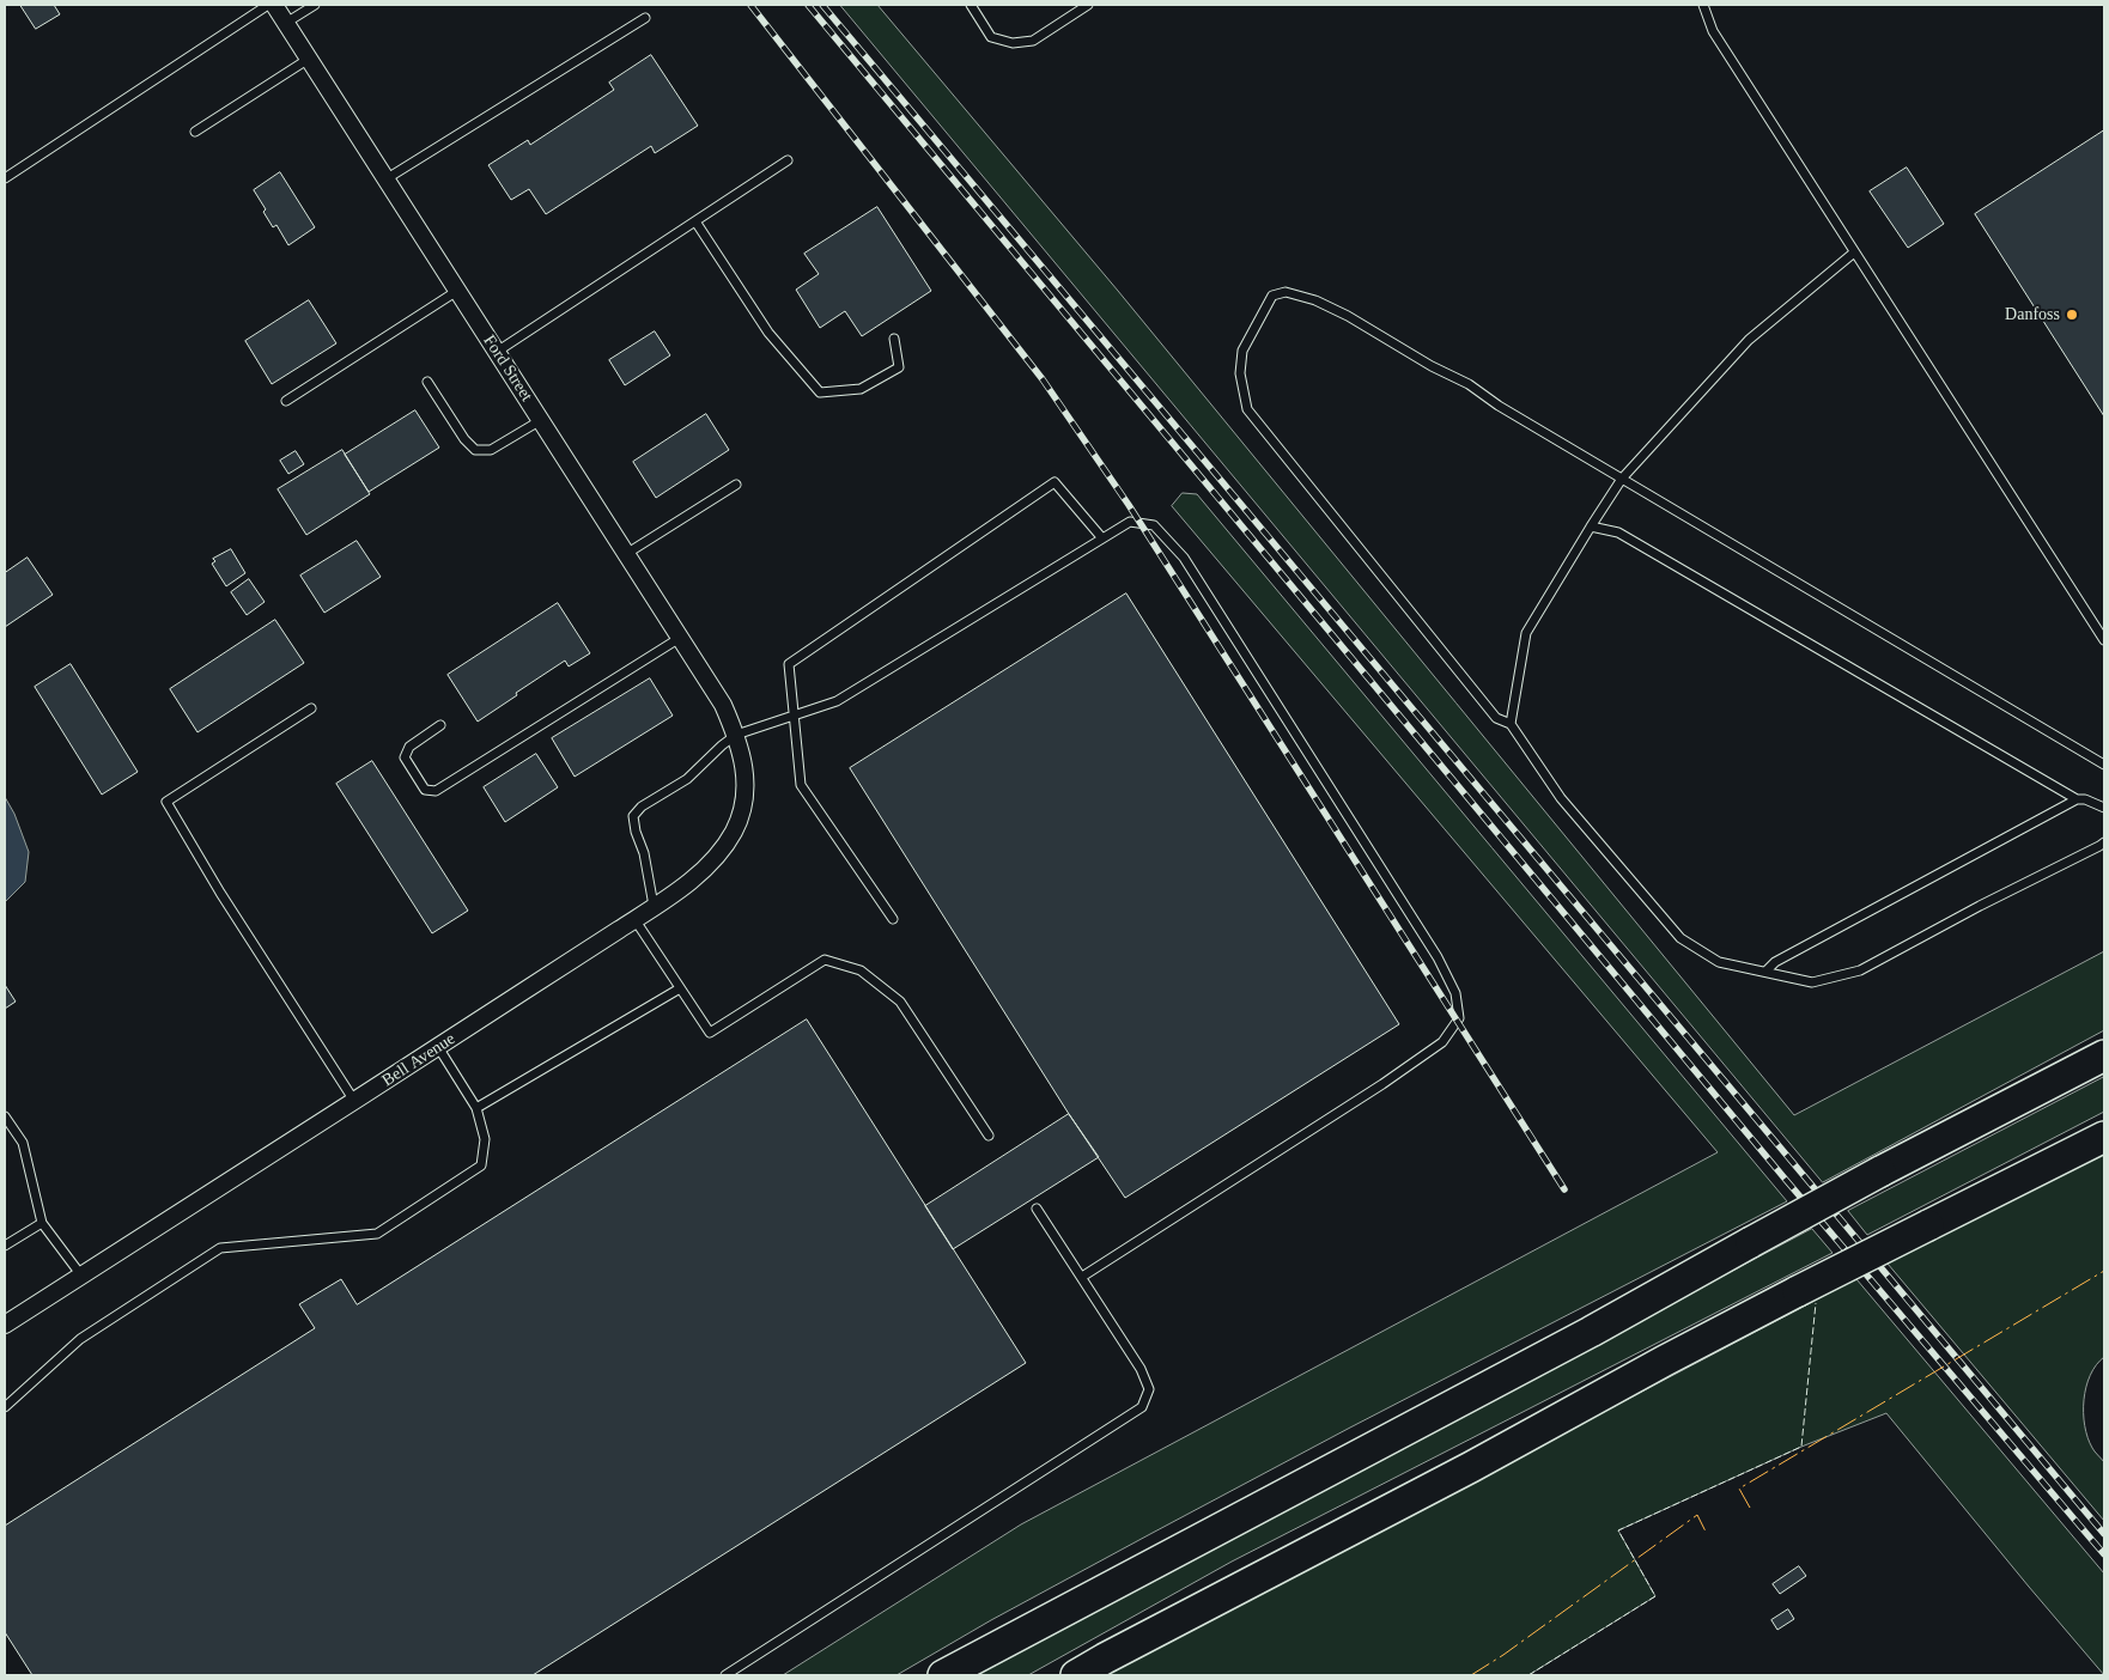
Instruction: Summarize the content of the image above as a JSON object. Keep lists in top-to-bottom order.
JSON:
{
  "streets": {
    "street": ["Ford Street", "Bell Avenue"]
  },
  "crossings": [
    ["Ford Street", "Bell Avenue"]
  ],
  "places": ["Danfoss"]
}
